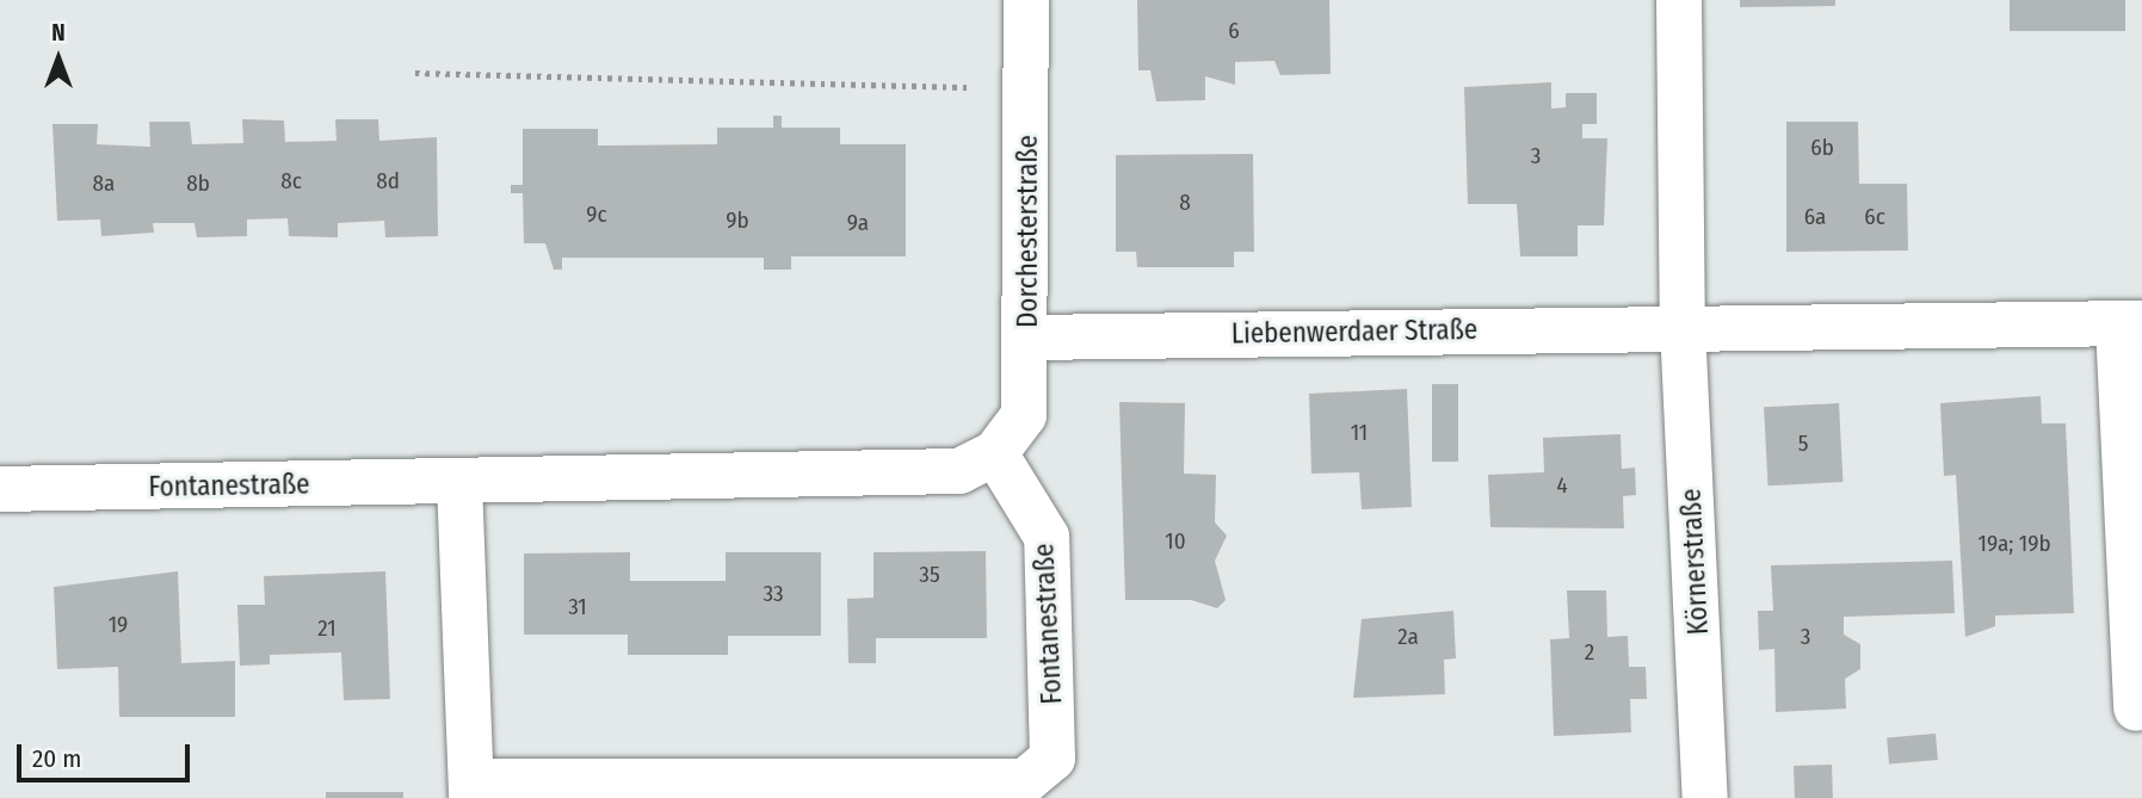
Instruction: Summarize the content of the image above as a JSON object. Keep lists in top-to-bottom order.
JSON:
{
  "streets": {
    "street": [
      "Dorchesterstraße",
      "Liebenwerdaer Straße",
      "Fontanestraße",
      "Körnerstraße"
    ]
  },
  "crossings": [
    ["Dorchesterstraße", "Liebenwerdaer Straße"],
    ["Dorchesterstraße", "Fontanestraße"],
    ["Liebenwerdaer Straße", "Körnerstraße"]
  ],
  "house_numbers": [
    "6",
    "6b",
    "3",
    "8c",
    "8d",
    "8a",
    "8b",
    "8",
    "9c",
    "6a",
    "6c",
    "9b",
    "9a",
    "11",
    "5",
    "4",
    "10",
    "19a; 19b",
    "35",
    "33",
    "31",
    "19",
    "21",
    "2a",
    "3",
    "2"
  ],
  "scale_bar": "20 m",
  "north": "top"
}
